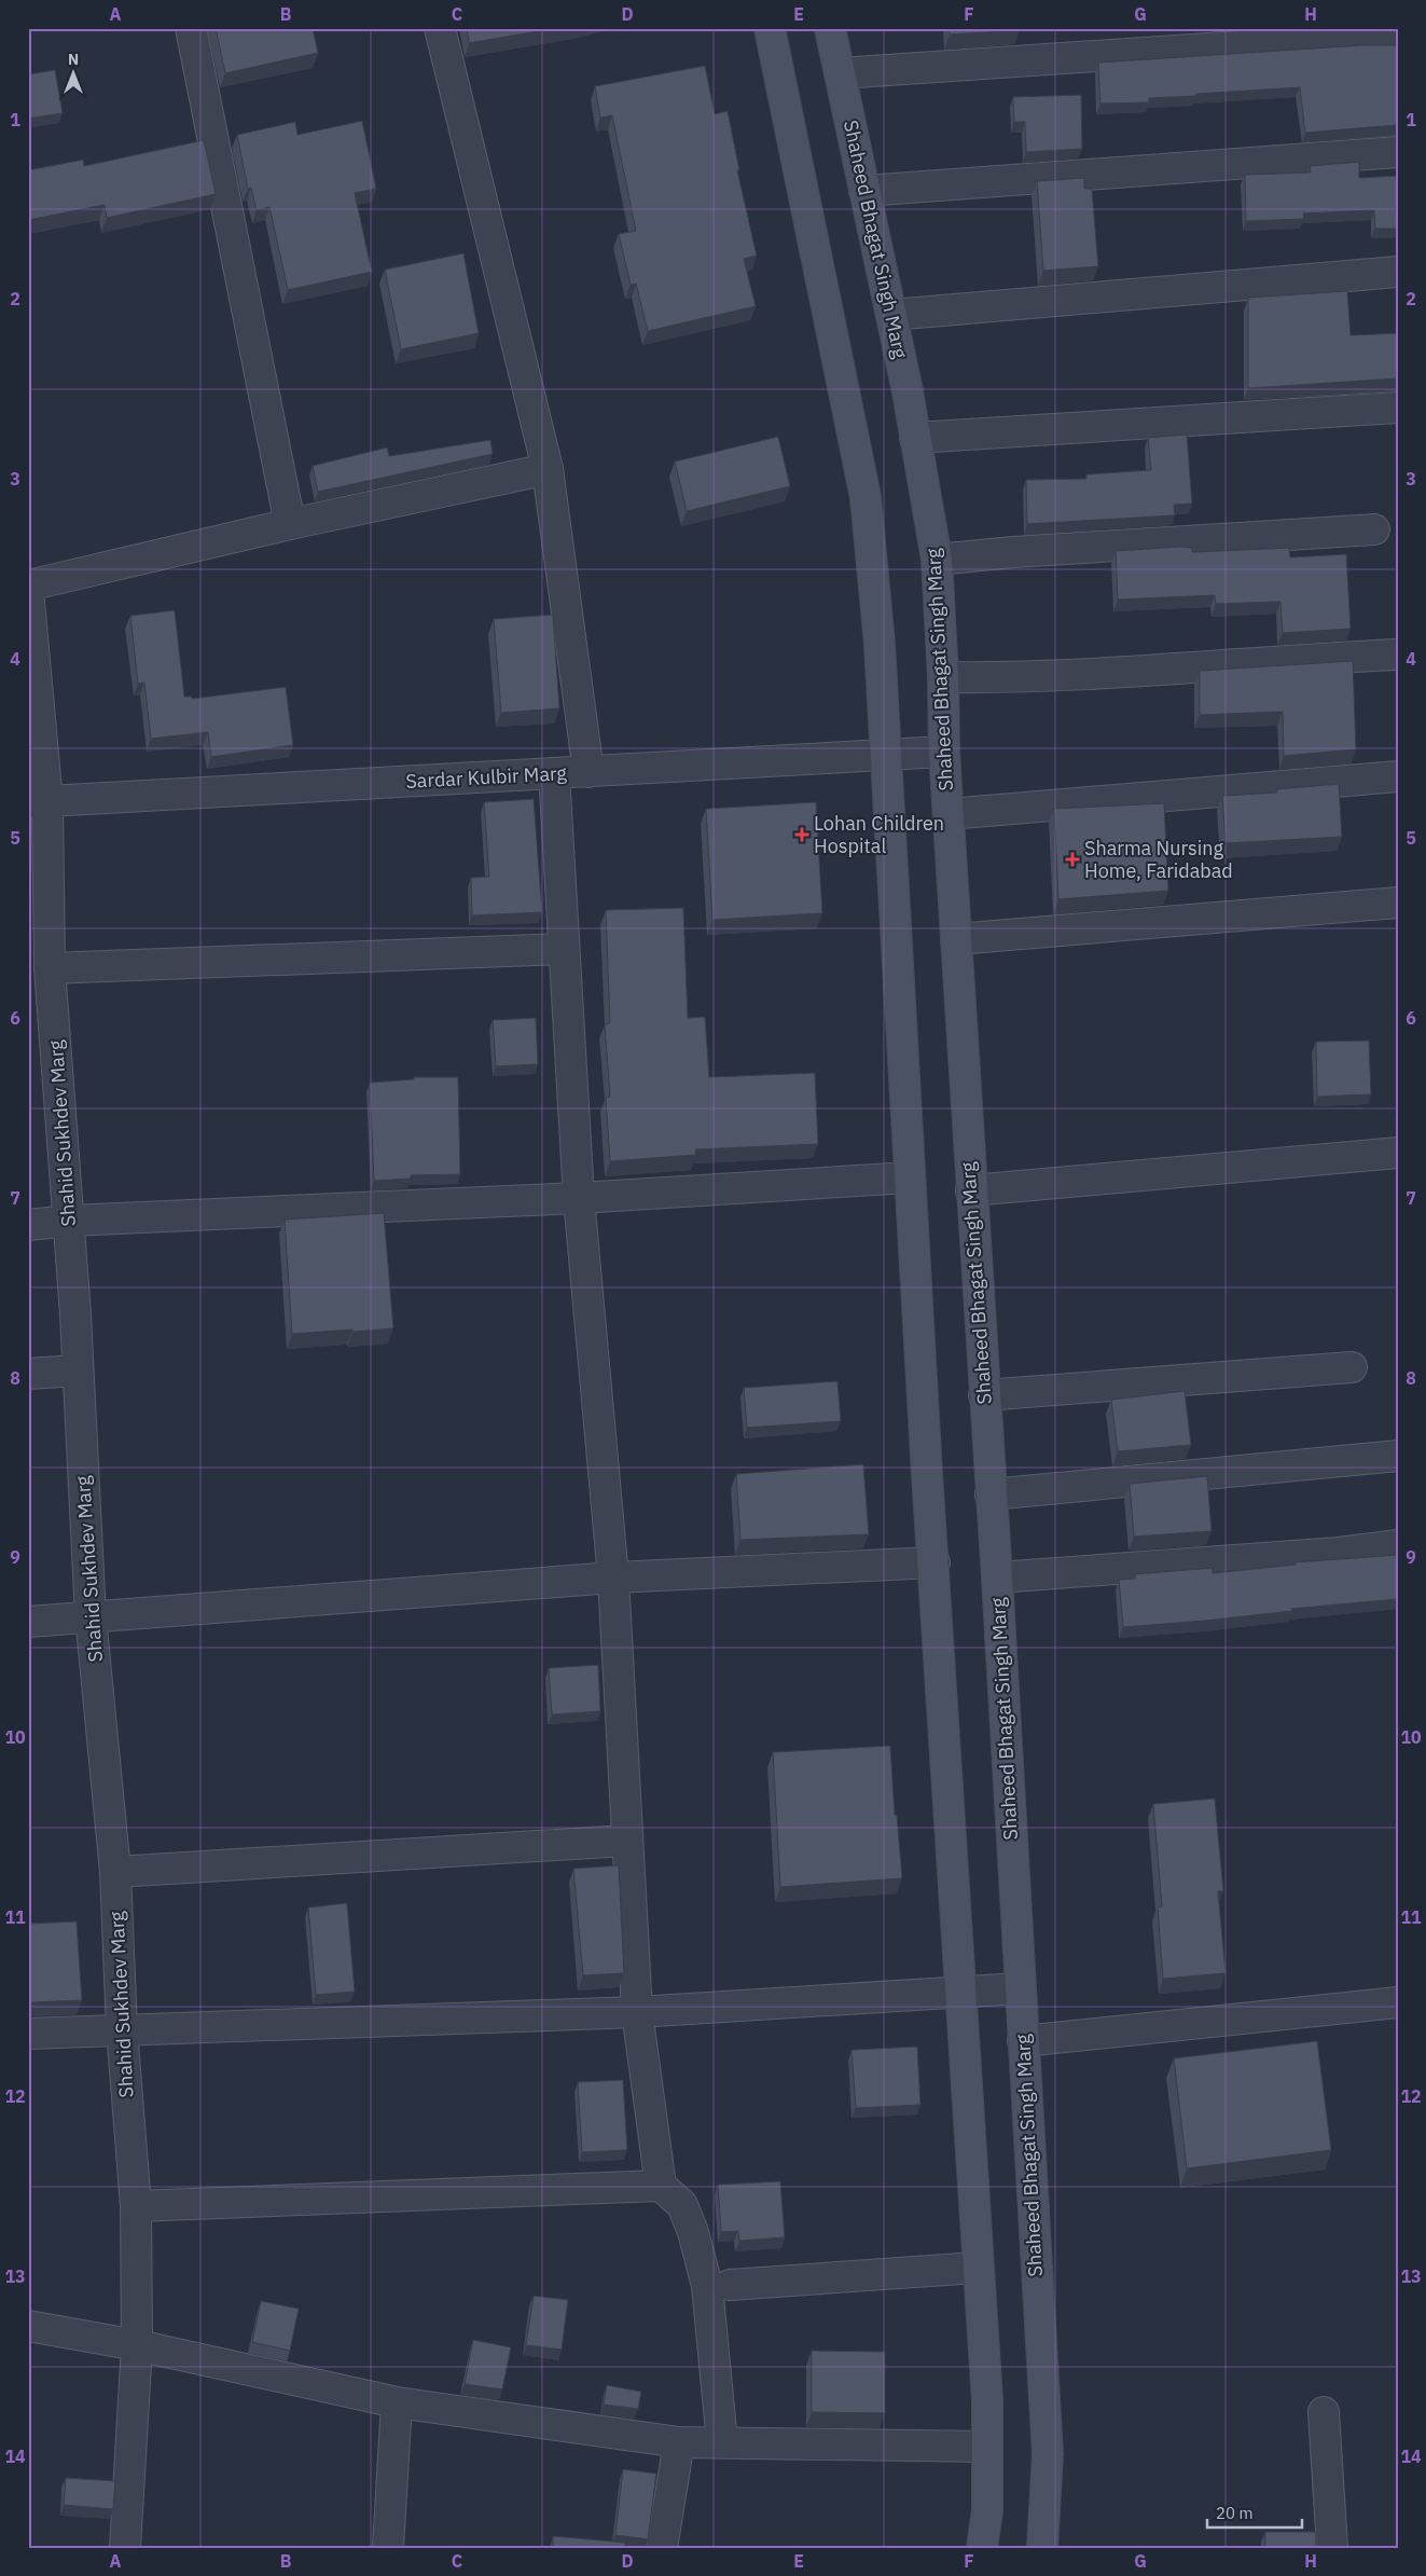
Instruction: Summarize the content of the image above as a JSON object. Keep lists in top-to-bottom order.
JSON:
{
  "streets": {
    "street": ["Shaheed Bhagat Singh Marg", "Sardar Kulbir Marg", "Shahid Sukhdev Marg"]
  },
  "crossings": [
    ["Shaheed Bhagat Singh Marg", "Sardar Kulbir Marg"],
    ["Sardar Kulbir Marg", "Shahid Sukhdev Marg"]
  ],
  "places": {
    "health": ["Lohan Children Hospital", "Sharma Nursing Home, Faridabad"]
  },
  "scale_bar": "20 m",
  "north": "top",
  "grid": {
    "columns": [
      "A",
      "B",
      "C",
      "D",
      "E",
      "F",
      "G",
      "H"
    ],
    "rows": [
      "1",
      "2",
      "3",
      "4",
      "5",
      "6",
      "7",
      "8",
      "9",
      "10",
      "11",
      "12",
      "13",
      "14"
    ]
  }
}
